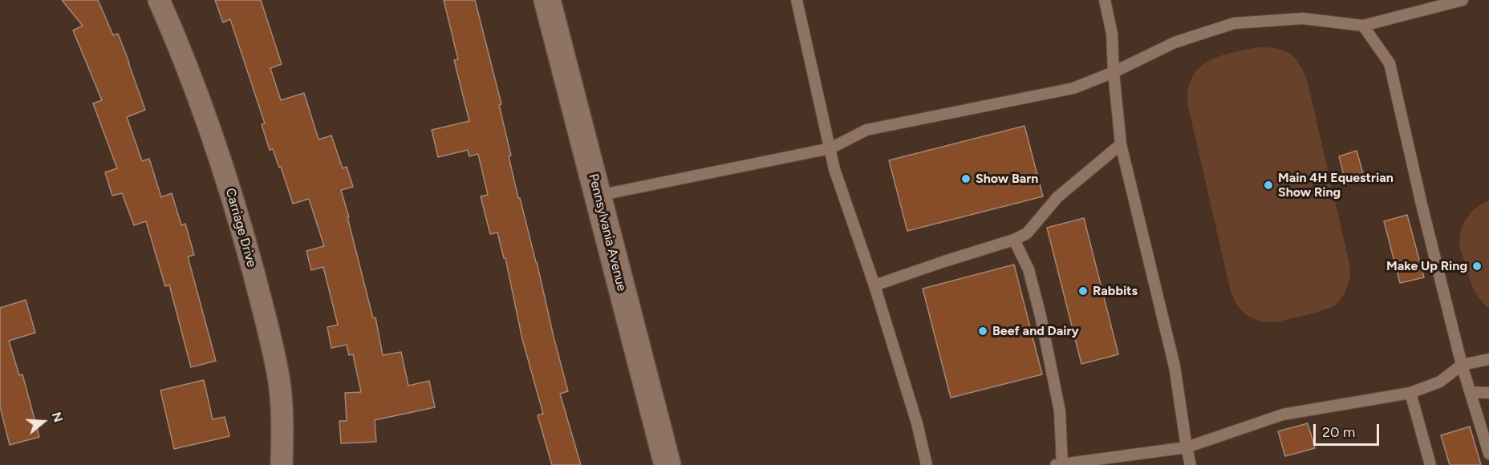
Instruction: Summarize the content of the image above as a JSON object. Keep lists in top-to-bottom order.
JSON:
{
  "streets": {
    "street": ["Carriage Drive", "Pennsylvania Avenue"]
  },
  "places": [
    "Show Barn",
    "Main 4H Equestrian Show Ring",
    "Make Up Ring",
    "Rabbits",
    "Beef and Dairy"
  ],
  "scale_bar": "20 m",
  "north": "right"
}
